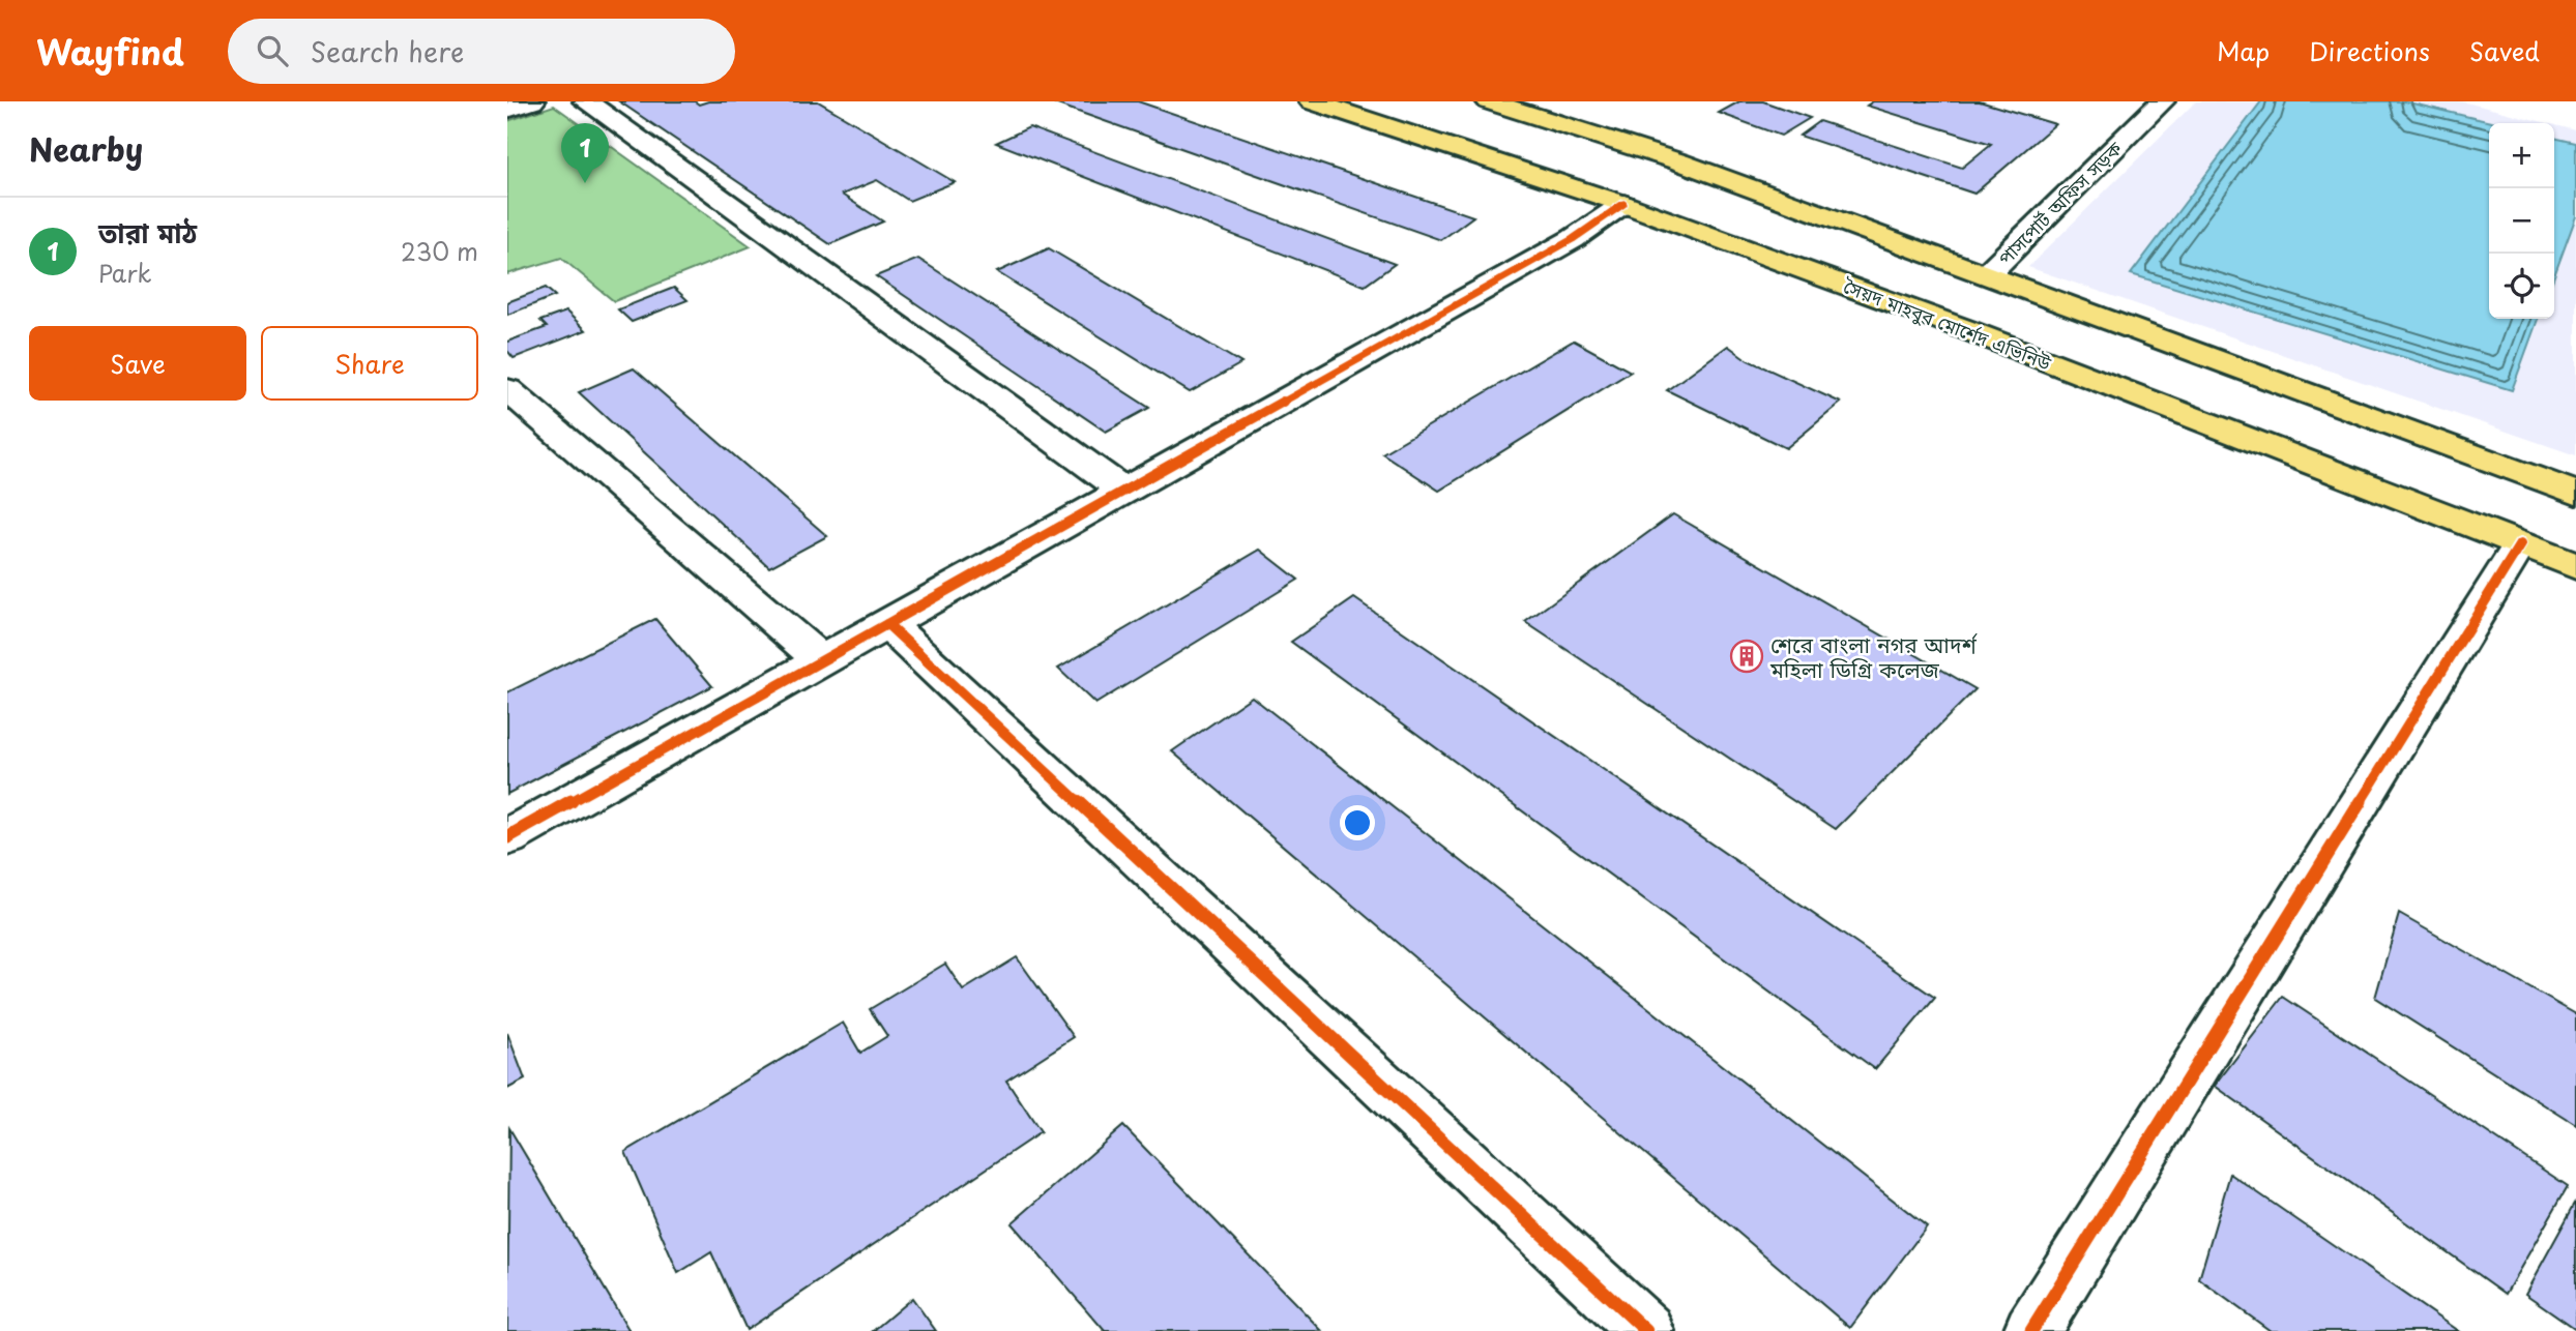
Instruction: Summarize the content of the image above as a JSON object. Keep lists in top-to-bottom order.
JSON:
{
  "streets": {
    "main road": ["সৈয়দ মাহবুব মোর্শেদ এভিনিউ"],
    "street": ["পাসপোর্ট অফিস সড়ক"]
  },
  "crossings": [
    ["পাসপোর্ট অফিস সড়ক", "সৈয়দ মাহবুব মোর্শেদ এভিনিউ"]
  ],
  "places": {
    "building": ["শেরে বাংলা নগর আদর্শ মহিলা ডিগ্রি কলেজ"]
  },
  "page": {
    "header": "Wayfind",
    "search": "Search here",
    "nav": ["Map", "Directions", "Saved"],
    "heading": "Nearby",
    "map_buttons": ["+", "−"],
    "pins": "1",
    "list": [
      {
        "mark": "1",
        "name": "তারা মাঠ",
        "note": "Park",
        "value": "230 m"
      }
    ],
    "buttons": ["Save", "Share"]
  }
}
